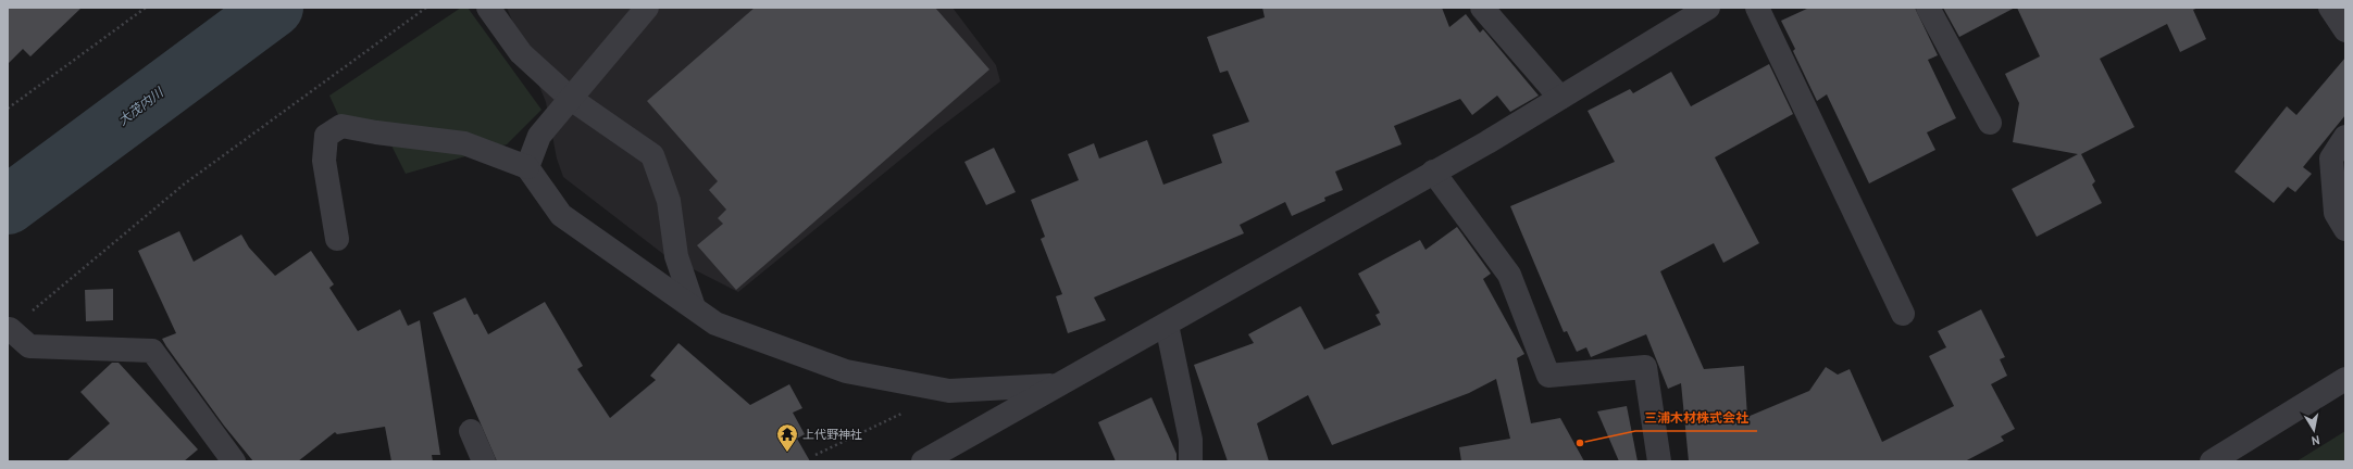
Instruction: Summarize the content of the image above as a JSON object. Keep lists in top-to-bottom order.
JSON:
{
  "water": ["大茂内川"],
  "places": {
    "other": ["三浦木材株式会社"],
    "temple": ["上代野神社"]
  },
  "north": "bottom"
}
